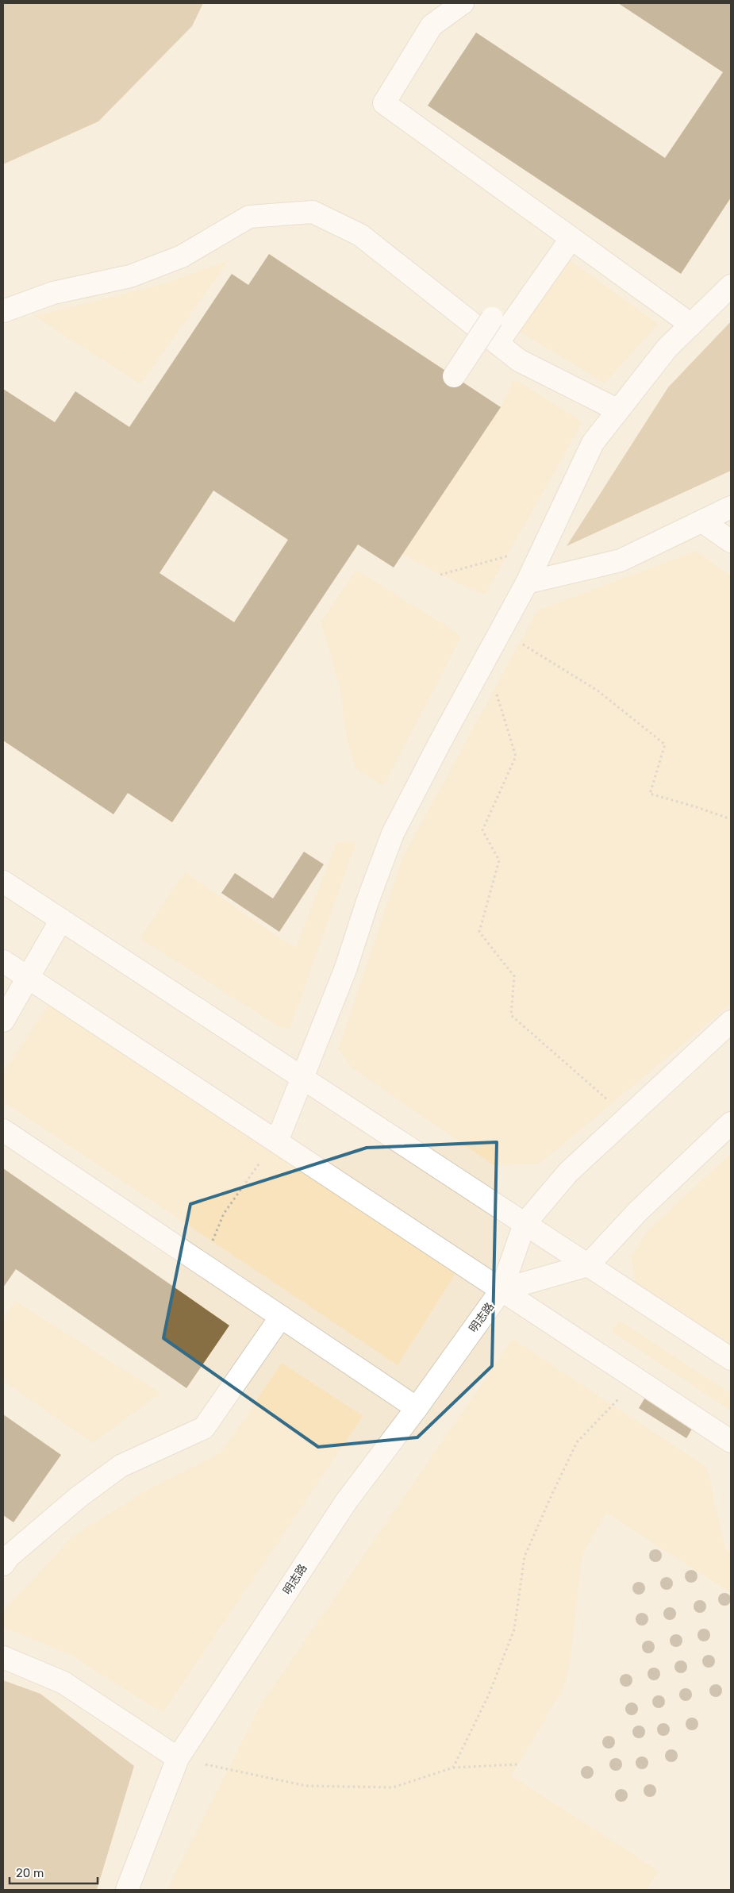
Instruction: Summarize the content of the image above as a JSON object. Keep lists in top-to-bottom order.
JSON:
{
  "streets": {
    "street": ["明志路"]
  },
  "scale_bar": "20 m"
}
